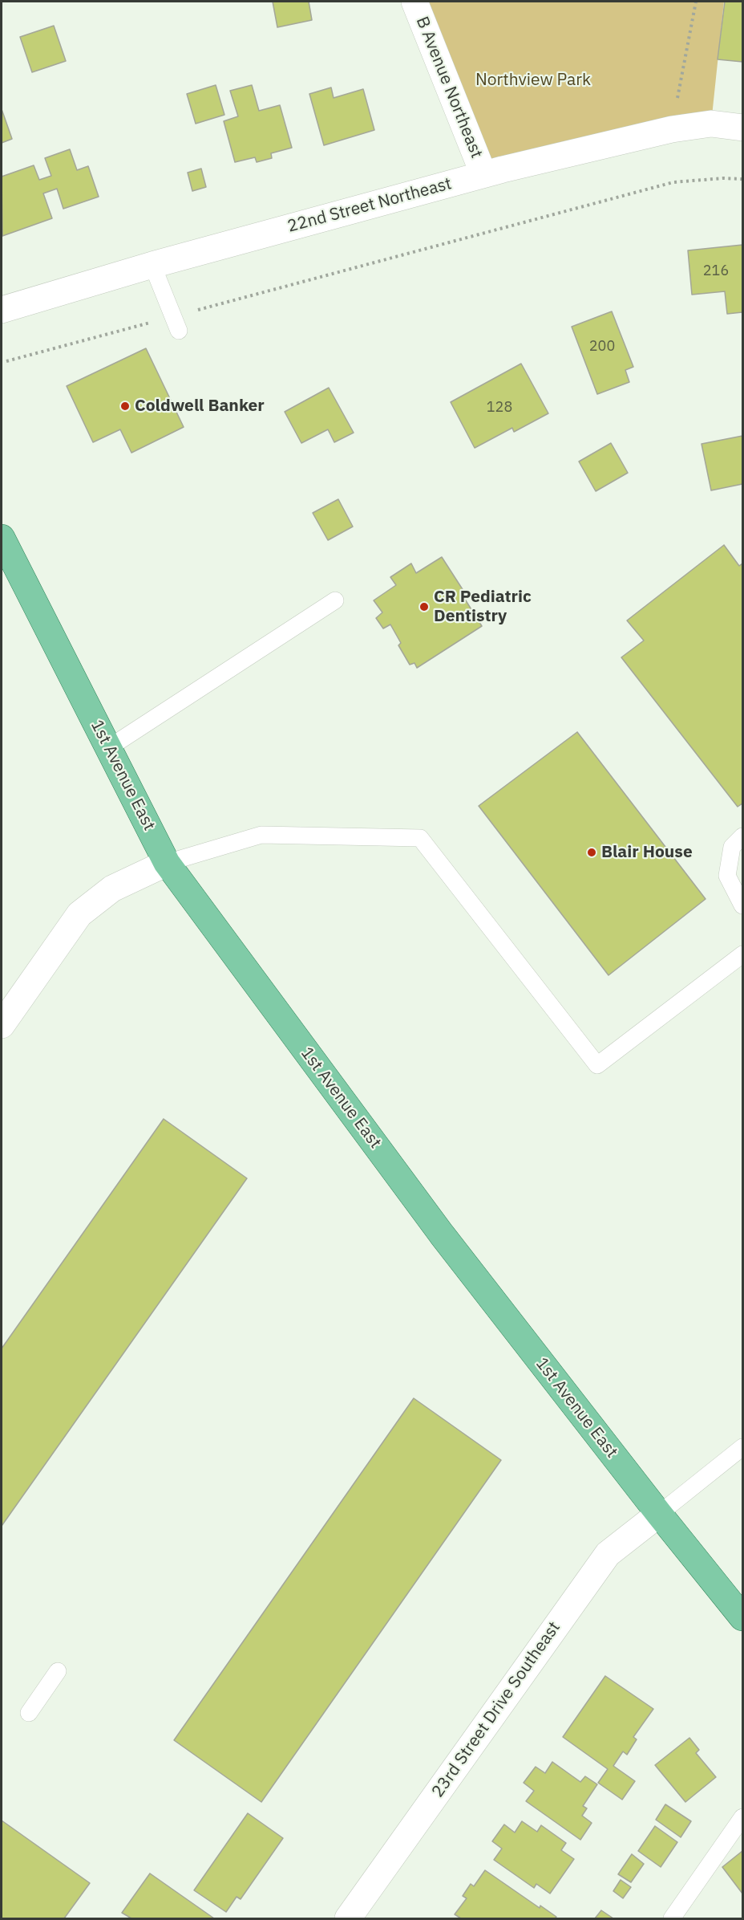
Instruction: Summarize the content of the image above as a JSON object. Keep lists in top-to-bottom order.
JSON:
{
  "streets": {
    "main road": ["1st Avenue East"],
    "street": ["B Avenue Northeast", "22nd Street Northeast", "23rd Street Drive Southeast"]
  },
  "crossings": [
    ["B Avenue Northeast", "22nd Street Northeast"],
    ["1st Avenue East", "23rd Street Drive Southeast"]
  ],
  "parks": ["Northview Park"],
  "places": ["Coldwell Banker", "CR Pediatric Dentistry", "Blair House"],
  "house_numbers": ["216", "200", "128"]
}
